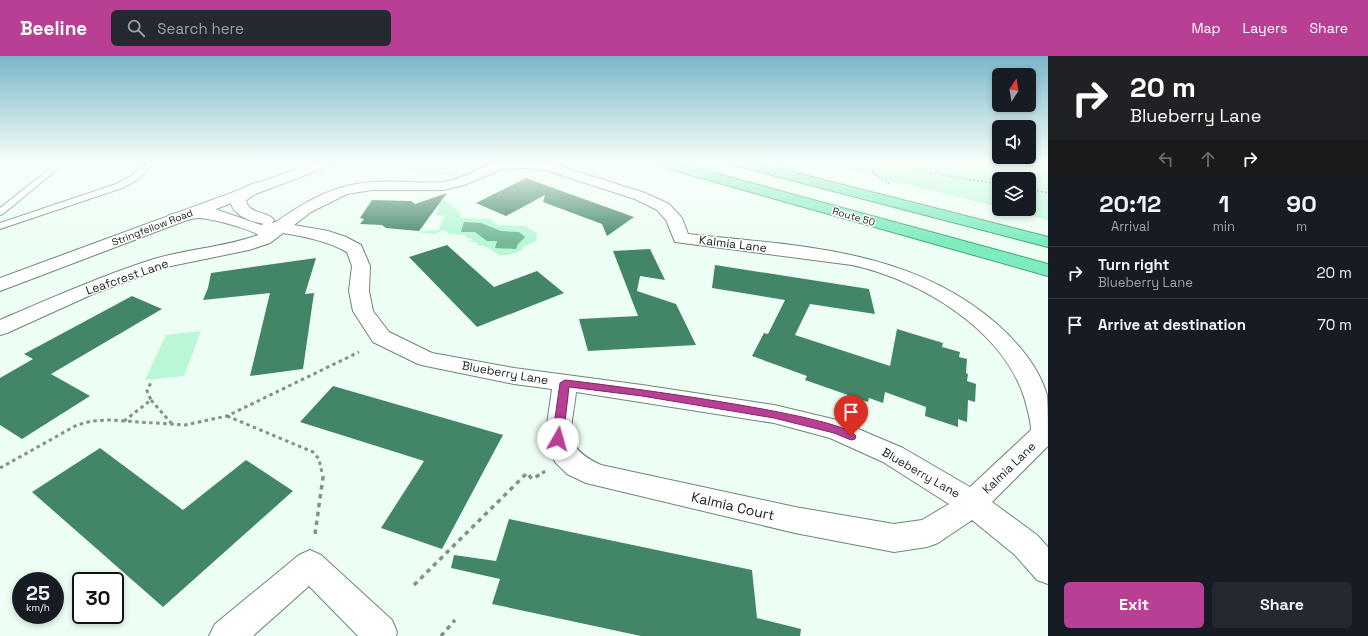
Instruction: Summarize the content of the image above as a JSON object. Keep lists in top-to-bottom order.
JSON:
{
  "streets": {
    "highway": ["Route 50"],
    "street": [
      "Stringfellow Road",
      "Kalmia Lane",
      "Leafcrest Lane",
      "Blueberry Lane",
      "Kalmia Court"
    ]
  },
  "crossings": [
    ["Stringfellow Road", "Blueberry Lane"],
    ["Kalmia Lane", "Leafcrest Lane"],
    ["Kalmia Lane", "Blueberry Lane"],
    ["Kalmia Lane", "Kalmia Court"],
    ["Leafcrest Lane", "Blueberry Lane"],
    ["Blueberry Lane", "Kalmia Court"]
  ],
  "north": "top",
  "page": {
    "header": "Beeline",
    "search": "Search here",
    "nav": ["Map", "Layers", "Share"],
    "turn": ["20 m", "Blueberry Lane"],
    "eta": [
      "20:12",
      "Arrival",
      "1",
      "min",
      "90",
      "m"
    ],
    "list": [
      {
        "name": "Turn right",
        "note": "Blueberry Lane",
        "value": "20 m"
      },
      {
        "name": "Arrive at destination",
        "value": "70 m"
      }
    ],
    "speed": "25 km/h",
    "limit": "30",
    "buttons": ["Exit", "Share"]
  }
}
